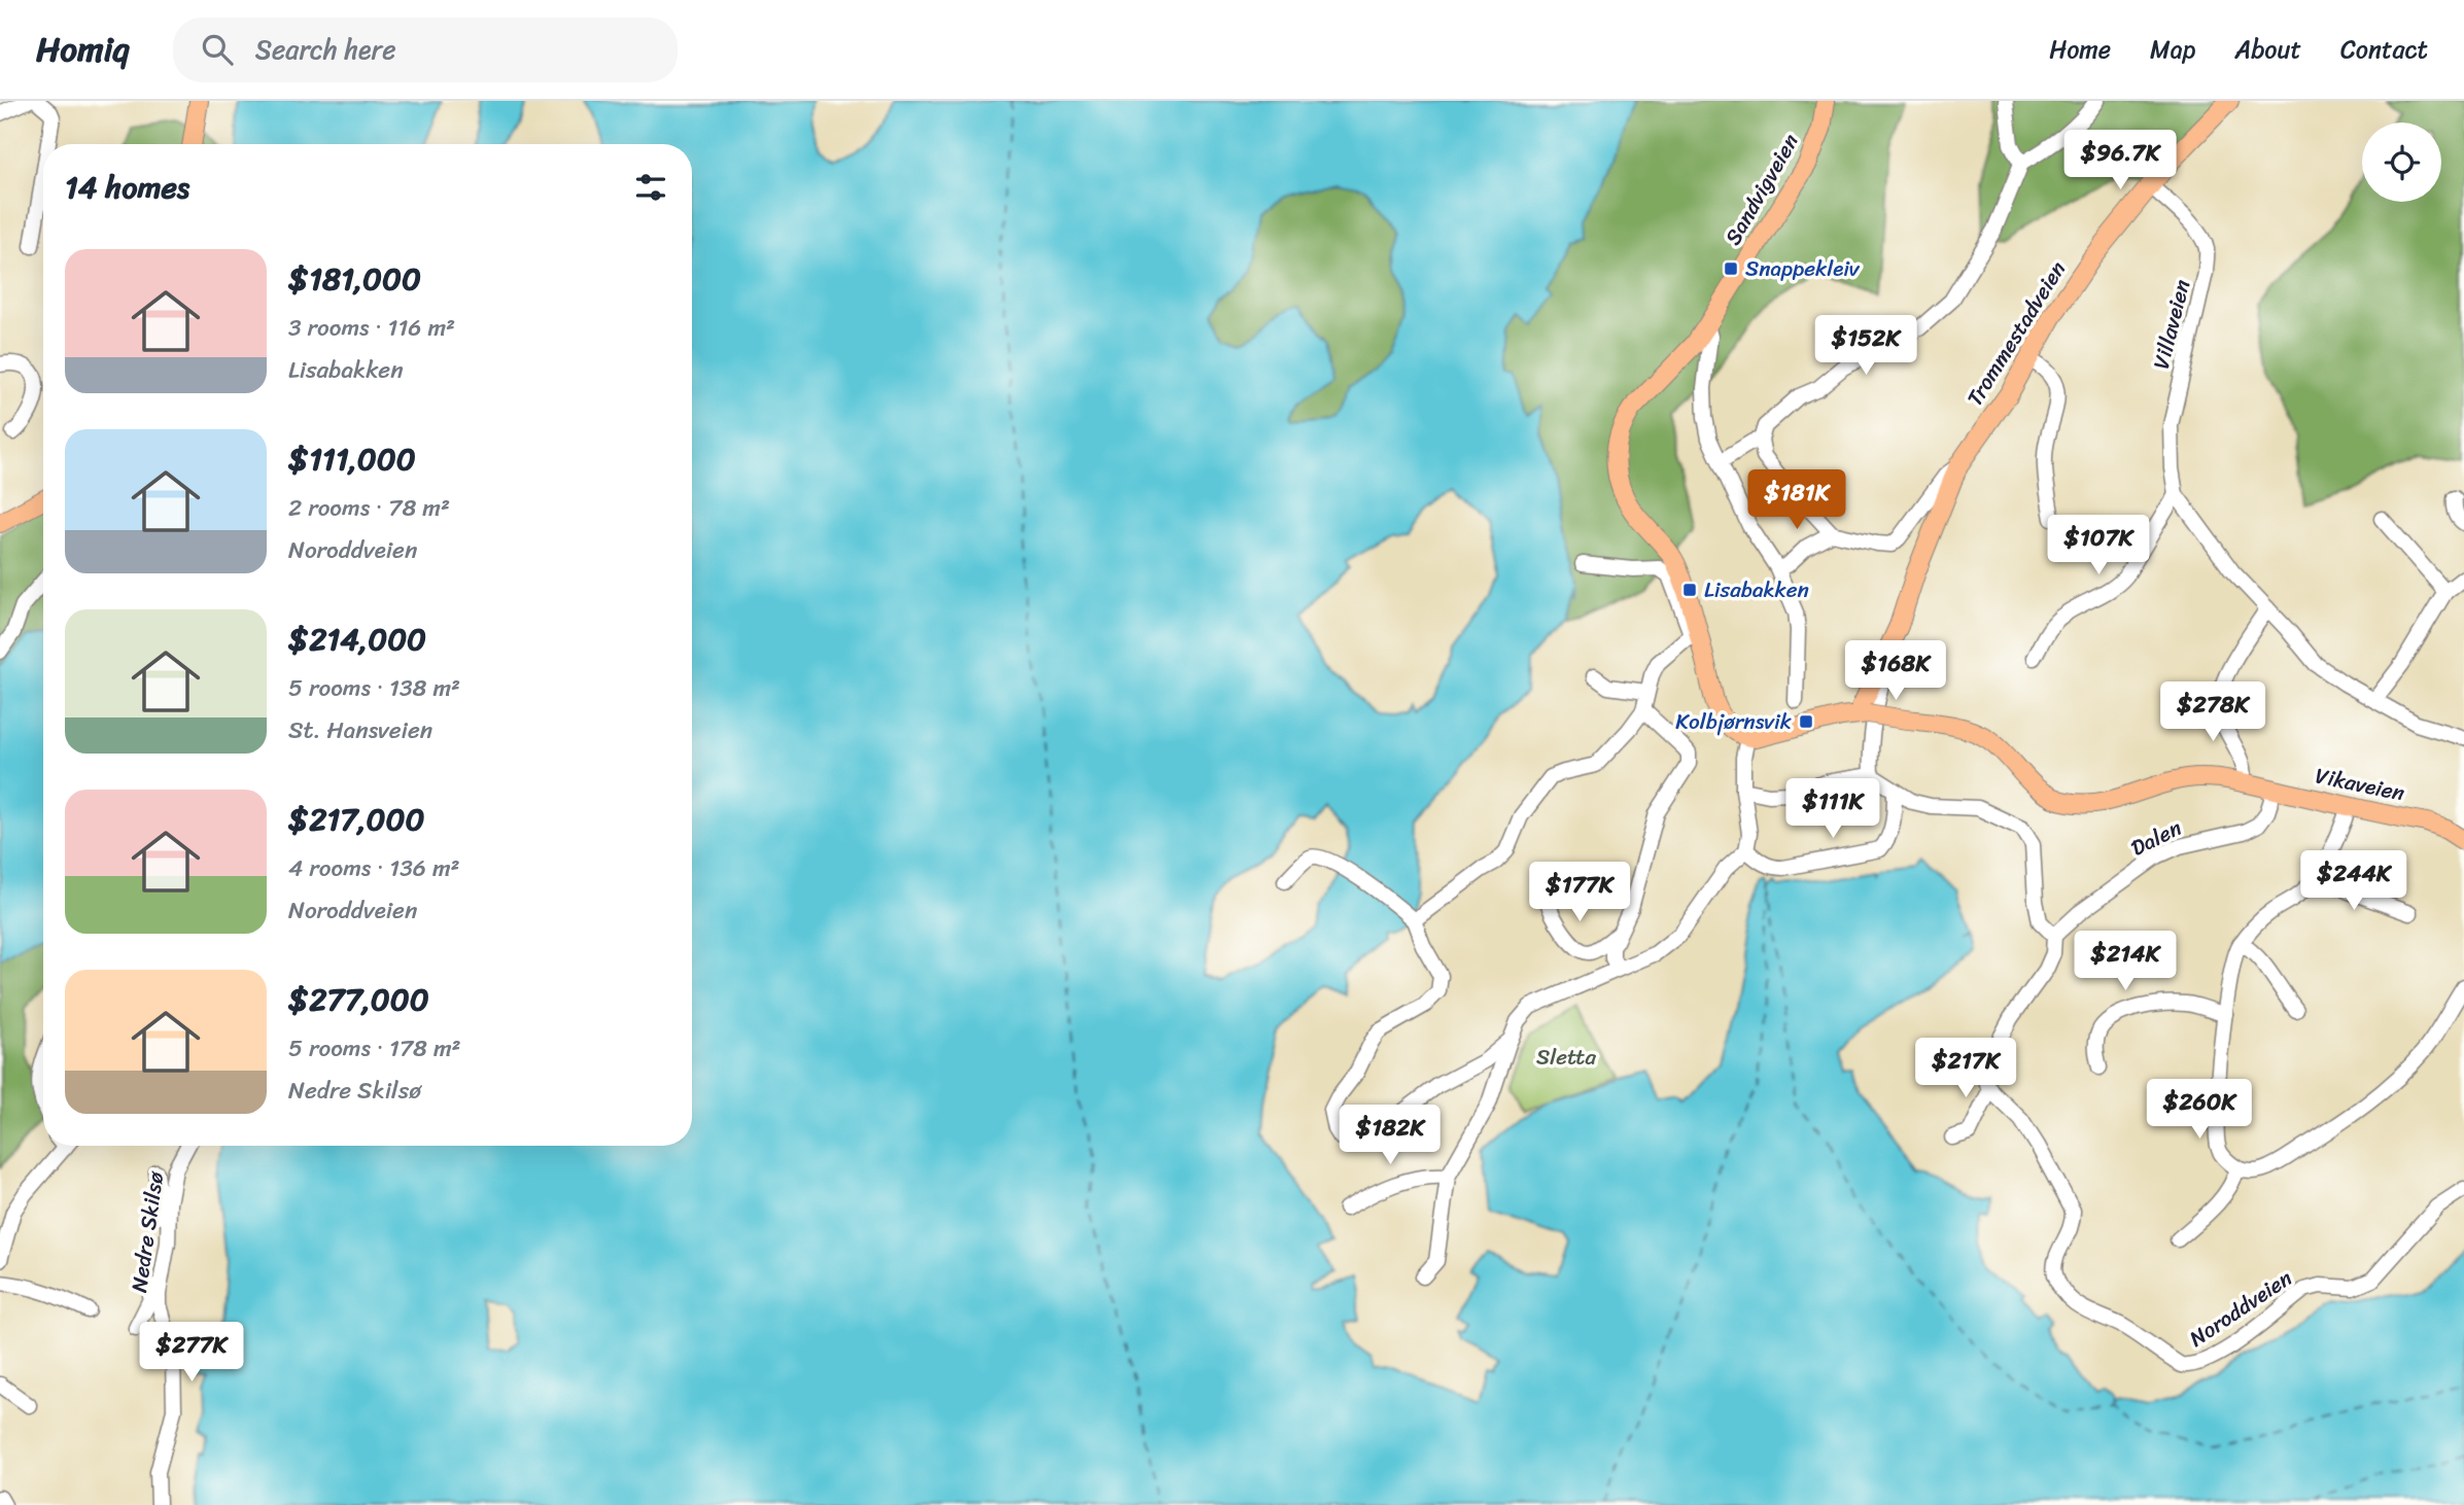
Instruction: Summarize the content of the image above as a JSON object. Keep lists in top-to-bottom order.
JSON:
{
  "streets": {
    "main road": ["Sandvigveien", "Trommestadveien", "Vikaveien"],
    "street": [
      "Villaveien",
      "Dalen",
      "Nedre Skilsø",
      "Noroddveien"
    ]
  },
  "crossings": [
    ["Sandvigveien", "Vikaveien"],
    ["Villaveien", "Trommestadveien"],
    ["Trommestadveien", "Vikaveien"],
    ["Vikaveien", "Dalen"]
  ],
  "parks": ["Sletta"],
  "places": {
    "transit": ["Snappekleiv", "Lisabakken", "Kolbjørnsvik"]
  },
  "page": {
    "header": "Homiq",
    "search": "Search here",
    "nav": [
      "Home",
      "Map",
      "About",
      "Contact"
    ],
    "price": [
      "$96.7K",
      "$152K",
      "$181K",
      "$107K",
      "$168K",
      "$278K",
      "$111K",
      "$244K",
      "$177K",
      "$214K",
      "$217K",
      "$260K",
      "$182K",
      "$277K"
    ],
    "heading": "14 homes",
    "list": [
      {
        "name": "$181,000",
        "note": "3 rooms · 116 m² · Lisabakken"
      },
      {
        "name": "$111,000",
        "note": "2 rooms · 78 m² · Noroddveien"
      },
      {
        "name": "$214,000",
        "note": "5 rooms · 138 m² · St. Hansveien"
      },
      {
        "name": "$217,000",
        "note": "4 rooms · 136 m² · Noroddveien"
      },
      {
        "name": "$277,000",
        "note": "5 rooms · 178 m² · Nedre Skilsø"
      }
    ]
  }
}
